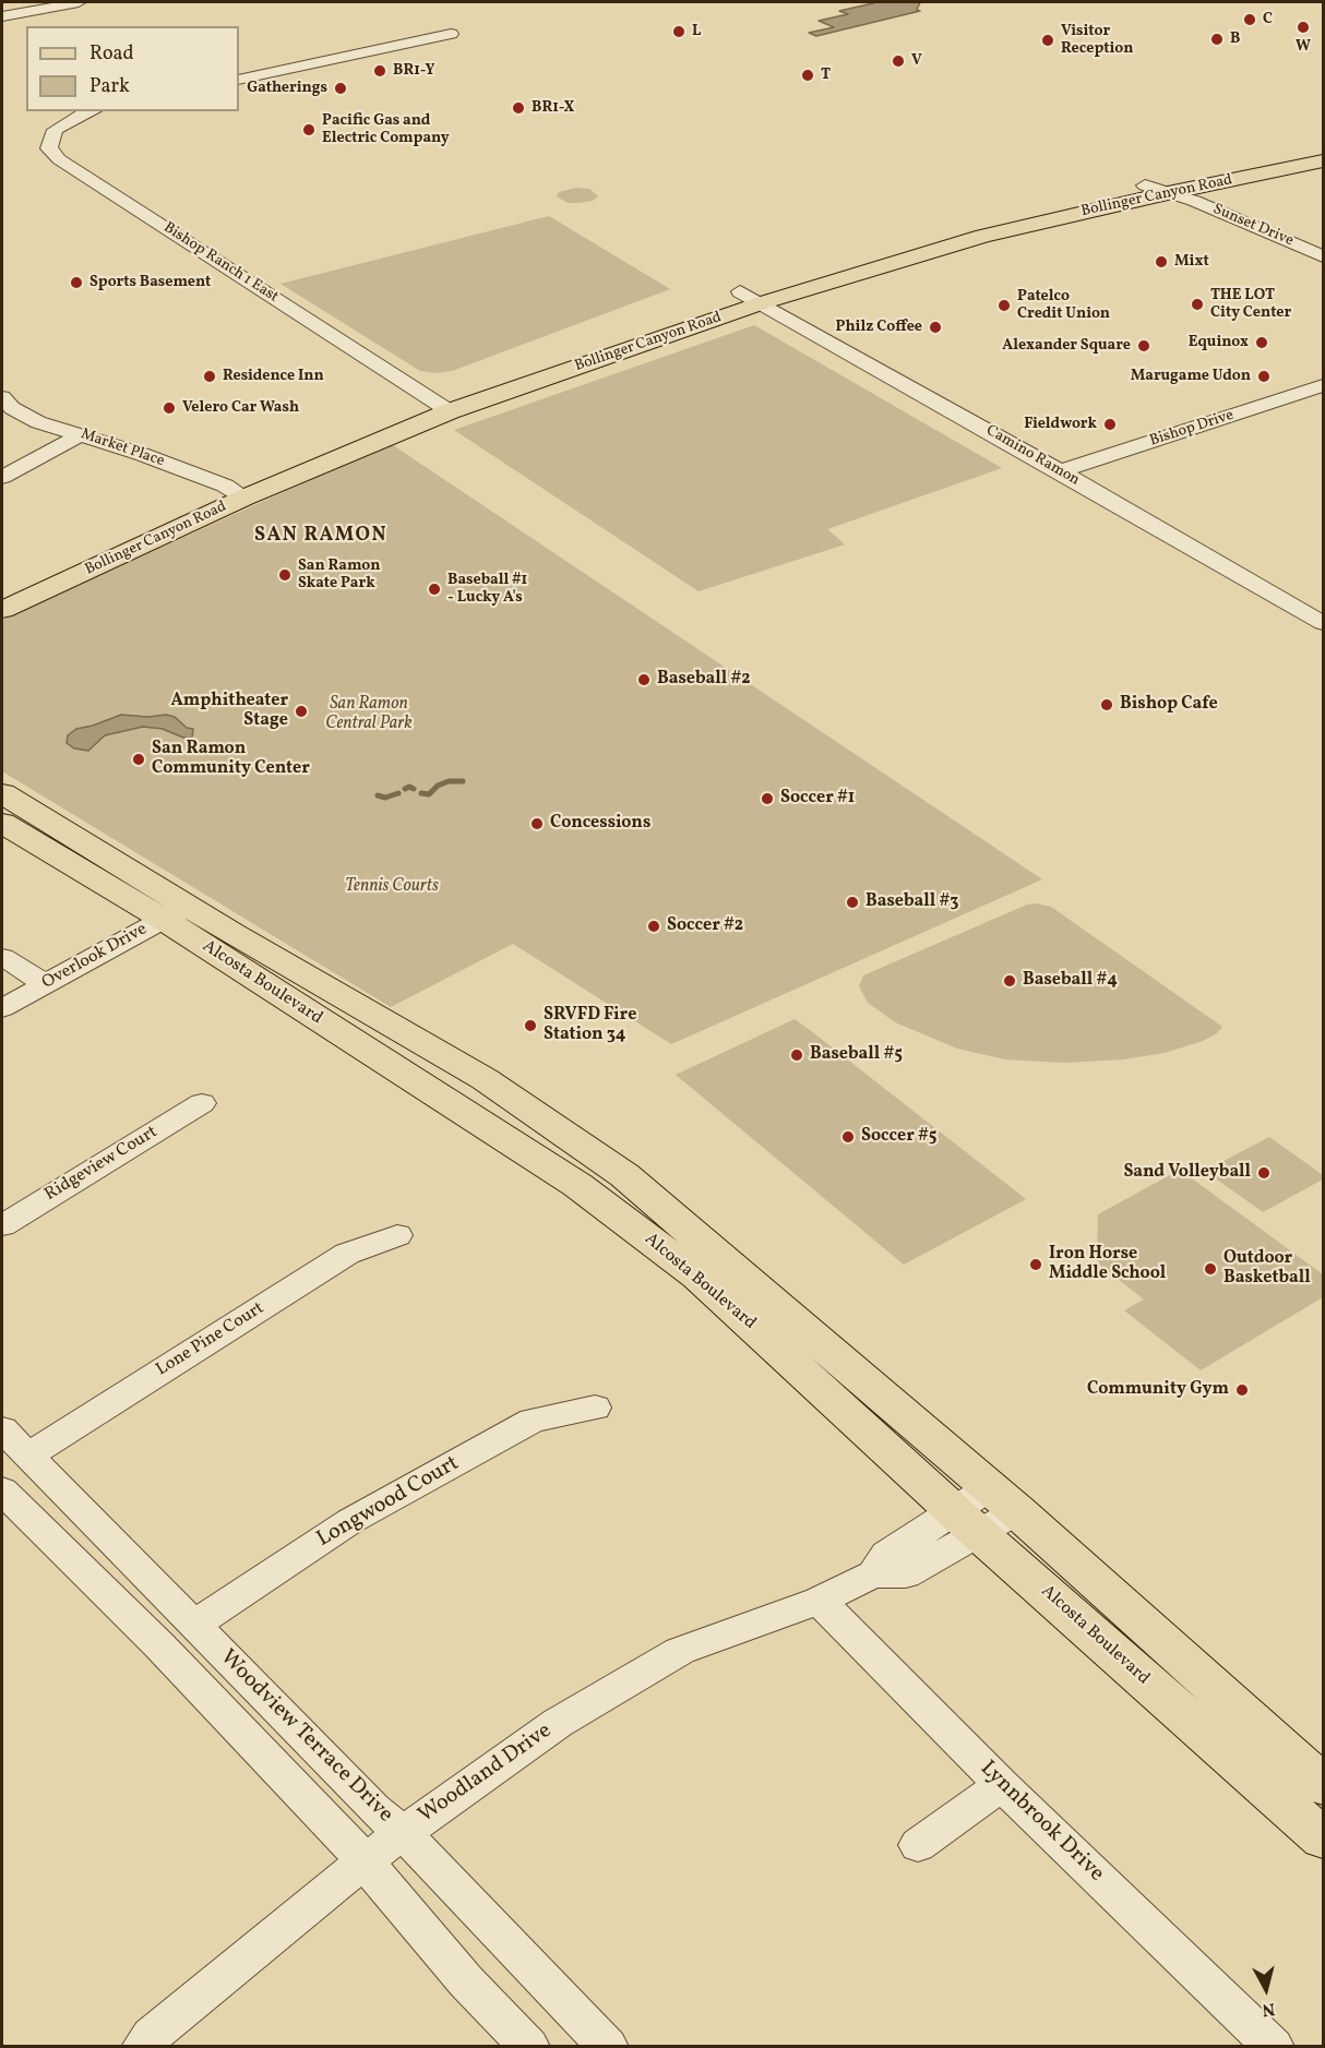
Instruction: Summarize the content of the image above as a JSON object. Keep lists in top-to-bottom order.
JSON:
{
  "streets": {
    "main road": ["Bollinger Canyon Road", "Alcosta Boulevard"],
    "street": [
      "Sunset Drive",
      "Bishop Ranch 1 East",
      "Bishop Drive",
      "Market Place",
      "Camino Ramon",
      "Overlook Drive",
      "Ridgeview Court",
      "Lone Pine Court",
      "Longwood Court",
      "Woodview Terrace Drive",
      "Woodland Drive",
      "Lynnbrook Drive"
    ]
  },
  "crossings": [
    ["Bollinger Canyon Road", "Sunset Drive"],
    ["Bollinger Canyon Road", "Bishop Ranch 1 East"],
    ["Bollinger Canyon Road", "Market Place"],
    ["Bollinger Canyon Road", "Camino Ramon"],
    ["Bishop Drive", "Camino Ramon"],
    ["Overlook Drive", "Alcosta Boulevard"],
    ["Alcosta Boulevard", "Woodland Drive"],
    ["Lone Pine Court", "Woodview Terrace Drive"],
    ["Longwood Court", "Woodview Terrace Drive"],
    ["Woodview Terrace Drive", "Woodland Drive"],
    ["Woodland Drive", "Lynnbrook Drive"]
  ],
  "districts": ["SAN RAMON"],
  "parks": ["San Ramon Central Park", "Tennis Courts"],
  "places": [
    "C",
    "W",
    "L",
    "B",
    "Visitor Reception",
    "V",
    "BR1-Y",
    "T",
    "Gatherings",
    "BR1-X",
    "Pacific Gas and Electric Company",
    "Mixt",
    "Sports Basement",
    "THE LOT City Center",
    "Patelco Credit Union",
    "Philz Coffee",
    "Equinox",
    "Alexander Square",
    "Residence Inn",
    "Marugame Udon",
    "Velero Car Wash",
    "Fieldwork",
    "San Ramon Skate Park",
    "Baseball #1 - Lucky A's",
    "Baseball #2",
    "Bishop Cafe",
    "Amphitheater Stage",
    "San Ramon Community Center",
    "Soccer #1",
    "Concessions",
    "Baseball #3",
    "Soccer #2",
    "Baseball #4",
    "SRVFD Fire Station 34",
    "Baseball #5",
    "Soccer #5",
    "Sand Volleyball",
    "Iron Horse Middle School",
    "Outdoor Basketball",
    "Community Gym"
  ],
  "legend": ["Road", "Park"],
  "north": "bottom"
}
